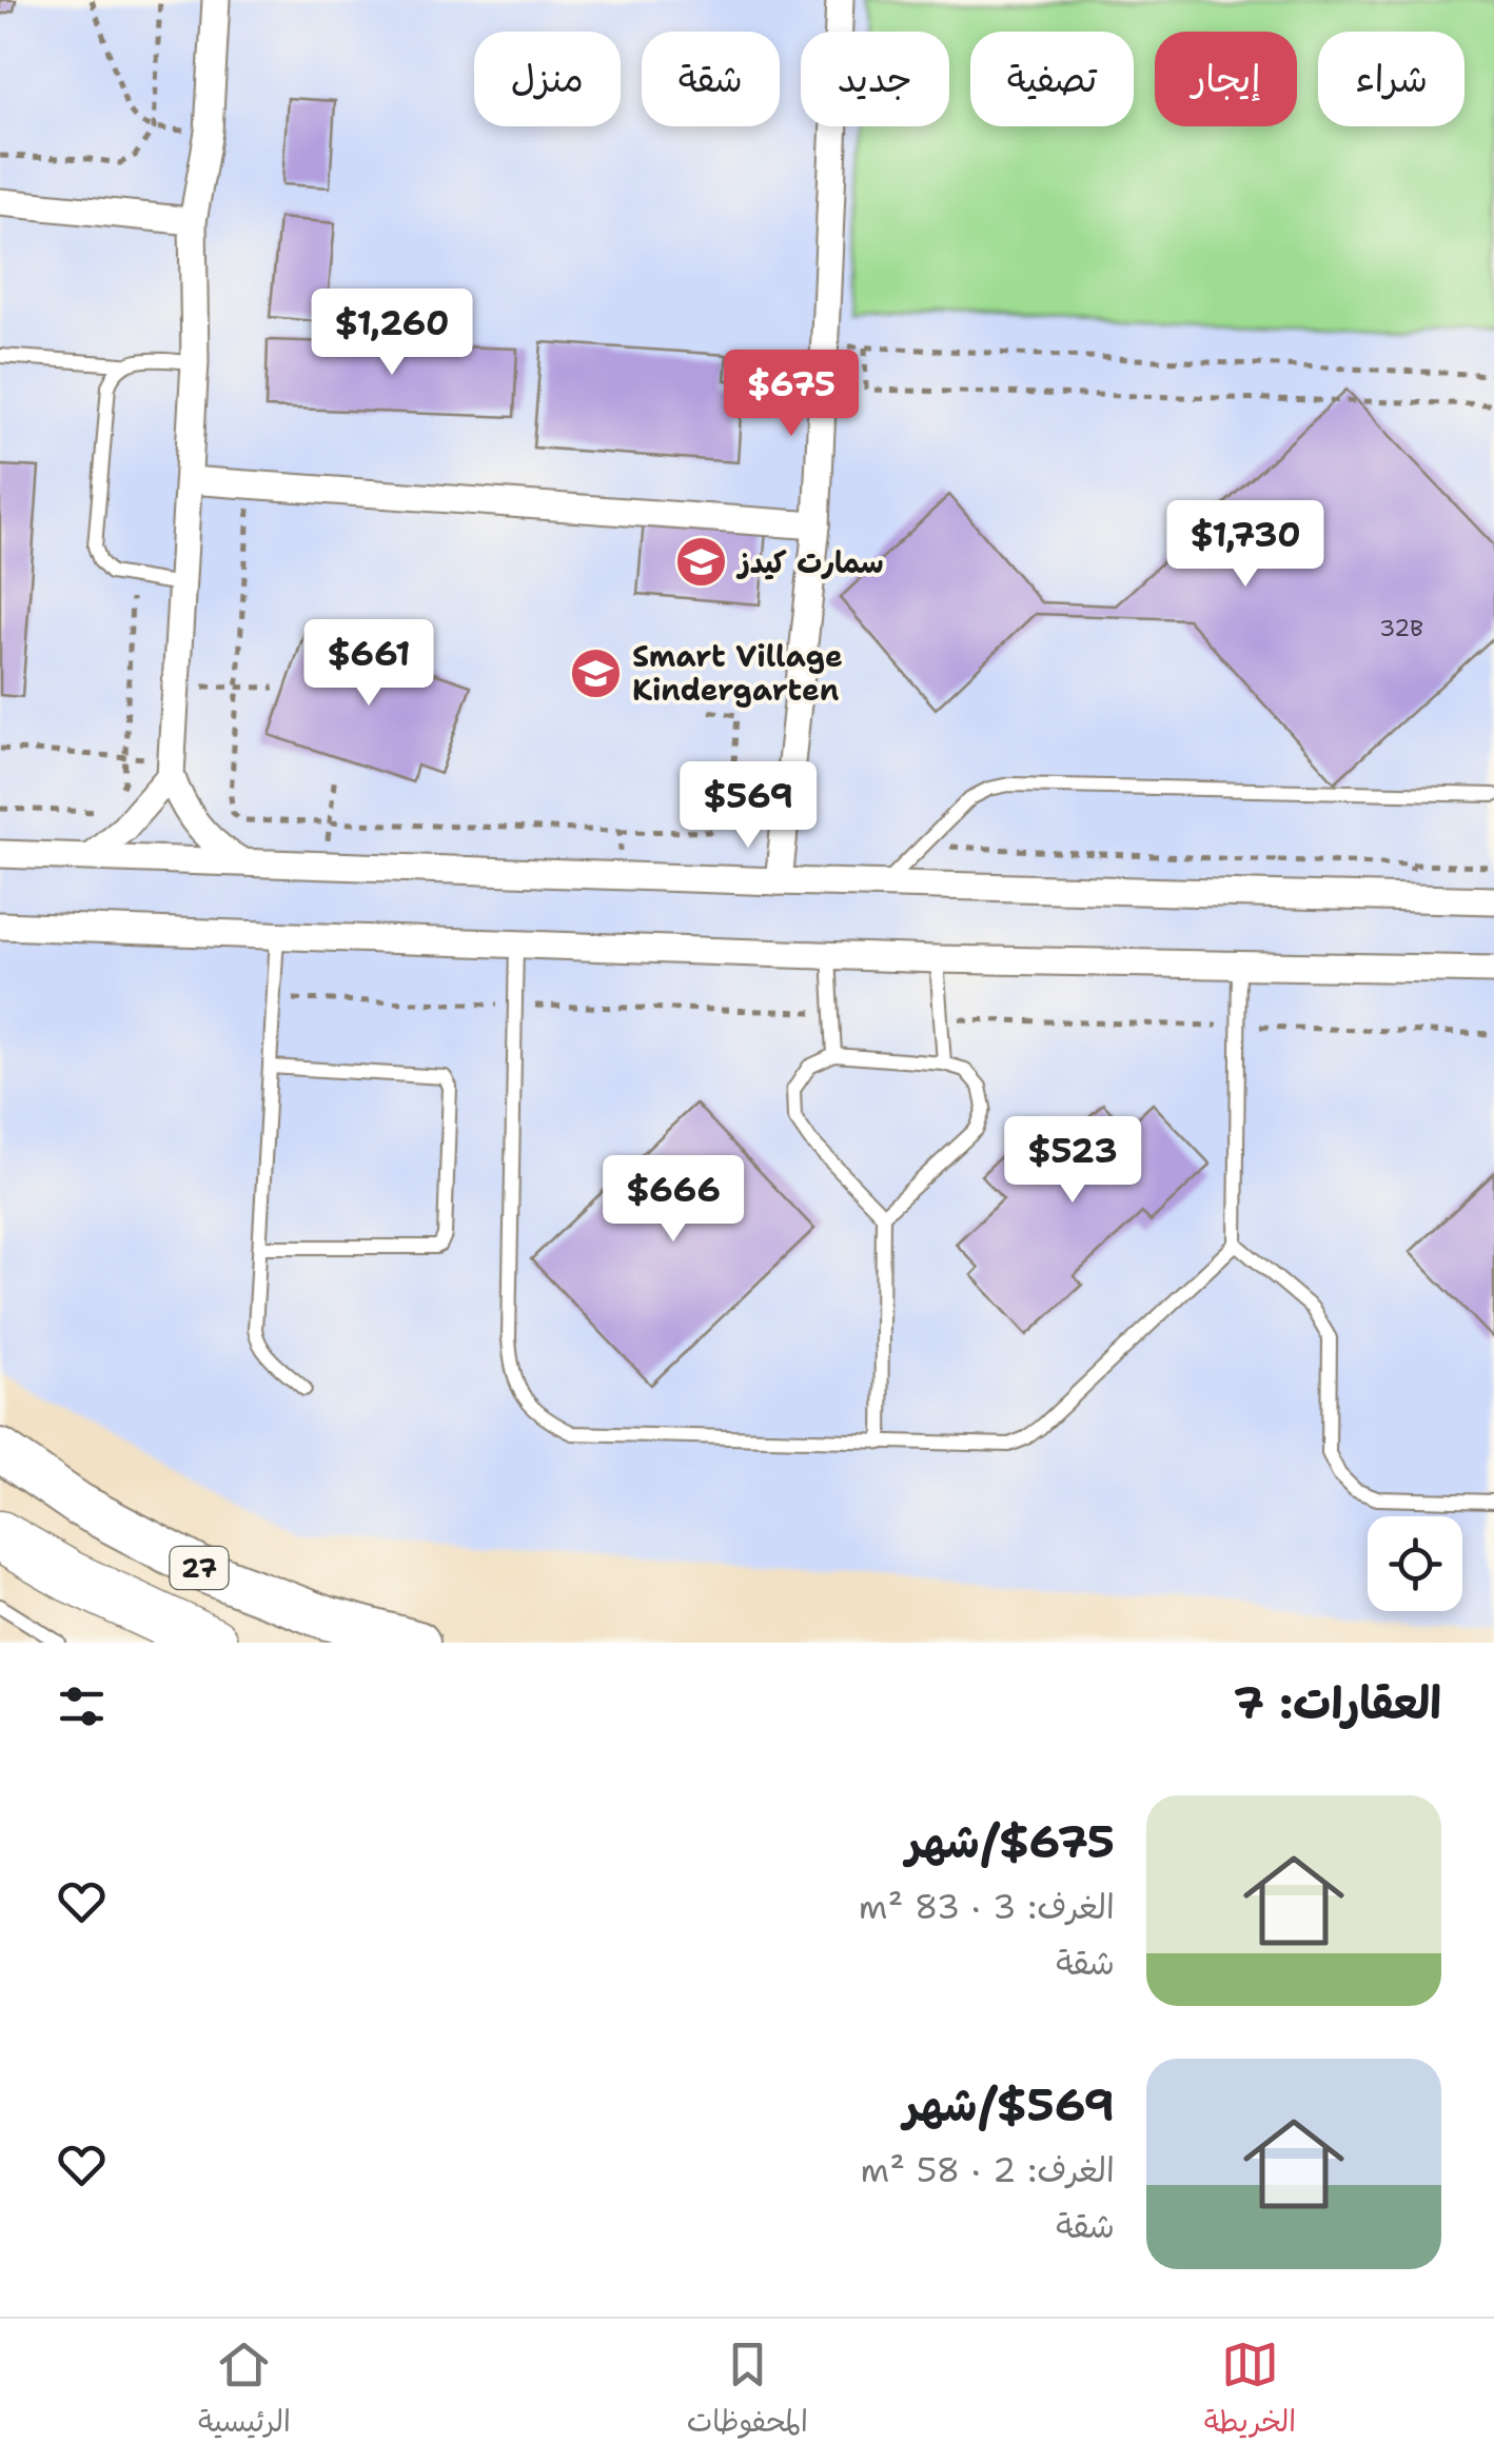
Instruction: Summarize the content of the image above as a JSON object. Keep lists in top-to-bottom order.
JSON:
{
  "streets": {
    "highway": ["27"]
  },
  "places": {
    "school or university": ["سمارت كيدز", "Smart Village Kindergarten"]
  },
  "house_numbers": ["32B"],
  "page": {
    "chip": [
      "شراء",
      "إيجار",
      "تصفية",
      "جديد",
      "شقة",
      "منزل"
    ],
    "price": [
      "$1,260",
      "$675",
      "$1,730",
      "$661",
      "$569",
      "$523",
      "$666"
    ],
    "heading": "العقارات: 7",
    "list": [
      {
        "name": "$675/شهر",
        "note": "الغرف: 3 · 83 m² · شقة"
      },
      {
        "name": "$569/شهر",
        "note": "الغرف: 2 · 58 m² · شقة"
      }
    ],
    "tabs": ["الخريطة", "المحفوظات", "الرئيسية"]
  }
}
